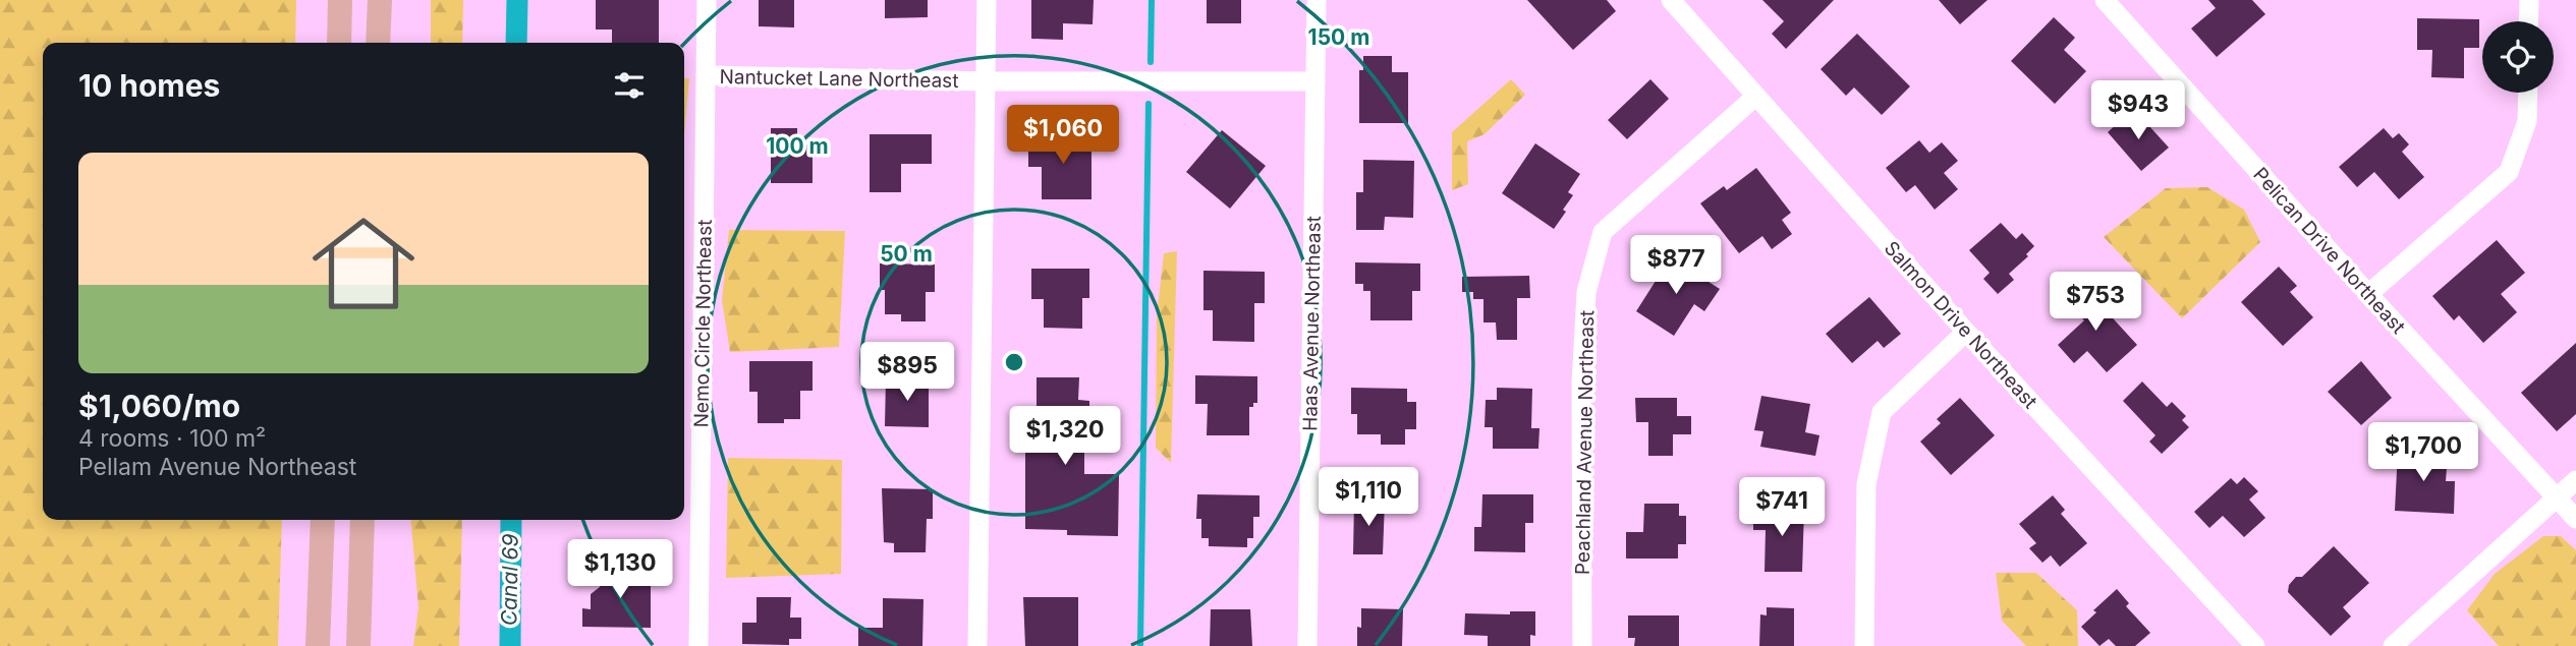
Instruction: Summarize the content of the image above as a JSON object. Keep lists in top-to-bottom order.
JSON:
{
  "streets": {
    "street": [
      "Nantucket Lane Northeast",
      "Pelican Drive Northeast",
      "Nemo Circle Northeast",
      "Haas Avenue Northeast",
      "Salmon Drive Northeast",
      "Peachland Avenue Northeast"
    ]
  },
  "crossings": [
    ["Nantucket Lane Northeast", "Nemo Circle Northeast"],
    ["Nantucket Lane Northeast", "Haas Avenue Northeast"],
    ["Salmon Drive Northeast", "Peachland Avenue Northeast"]
  ],
  "water": ["Canal 69"],
  "page": {
    "heading": "10 homes",
    "price": [
      "$943",
      "$1,060",
      "$877",
      "$753",
      "$895",
      "$1,320",
      "$1,700",
      "$1,110",
      "$741",
      "$1,130"
    ],
    "list": [
      {
        "name": "$1,060/mo",
        "note": "4 rooms · 100 m² · Pellam Avenue Northeast"
      }
    ]
  },
  "rings": ["150 m", "100 m", "50 m"]
}
